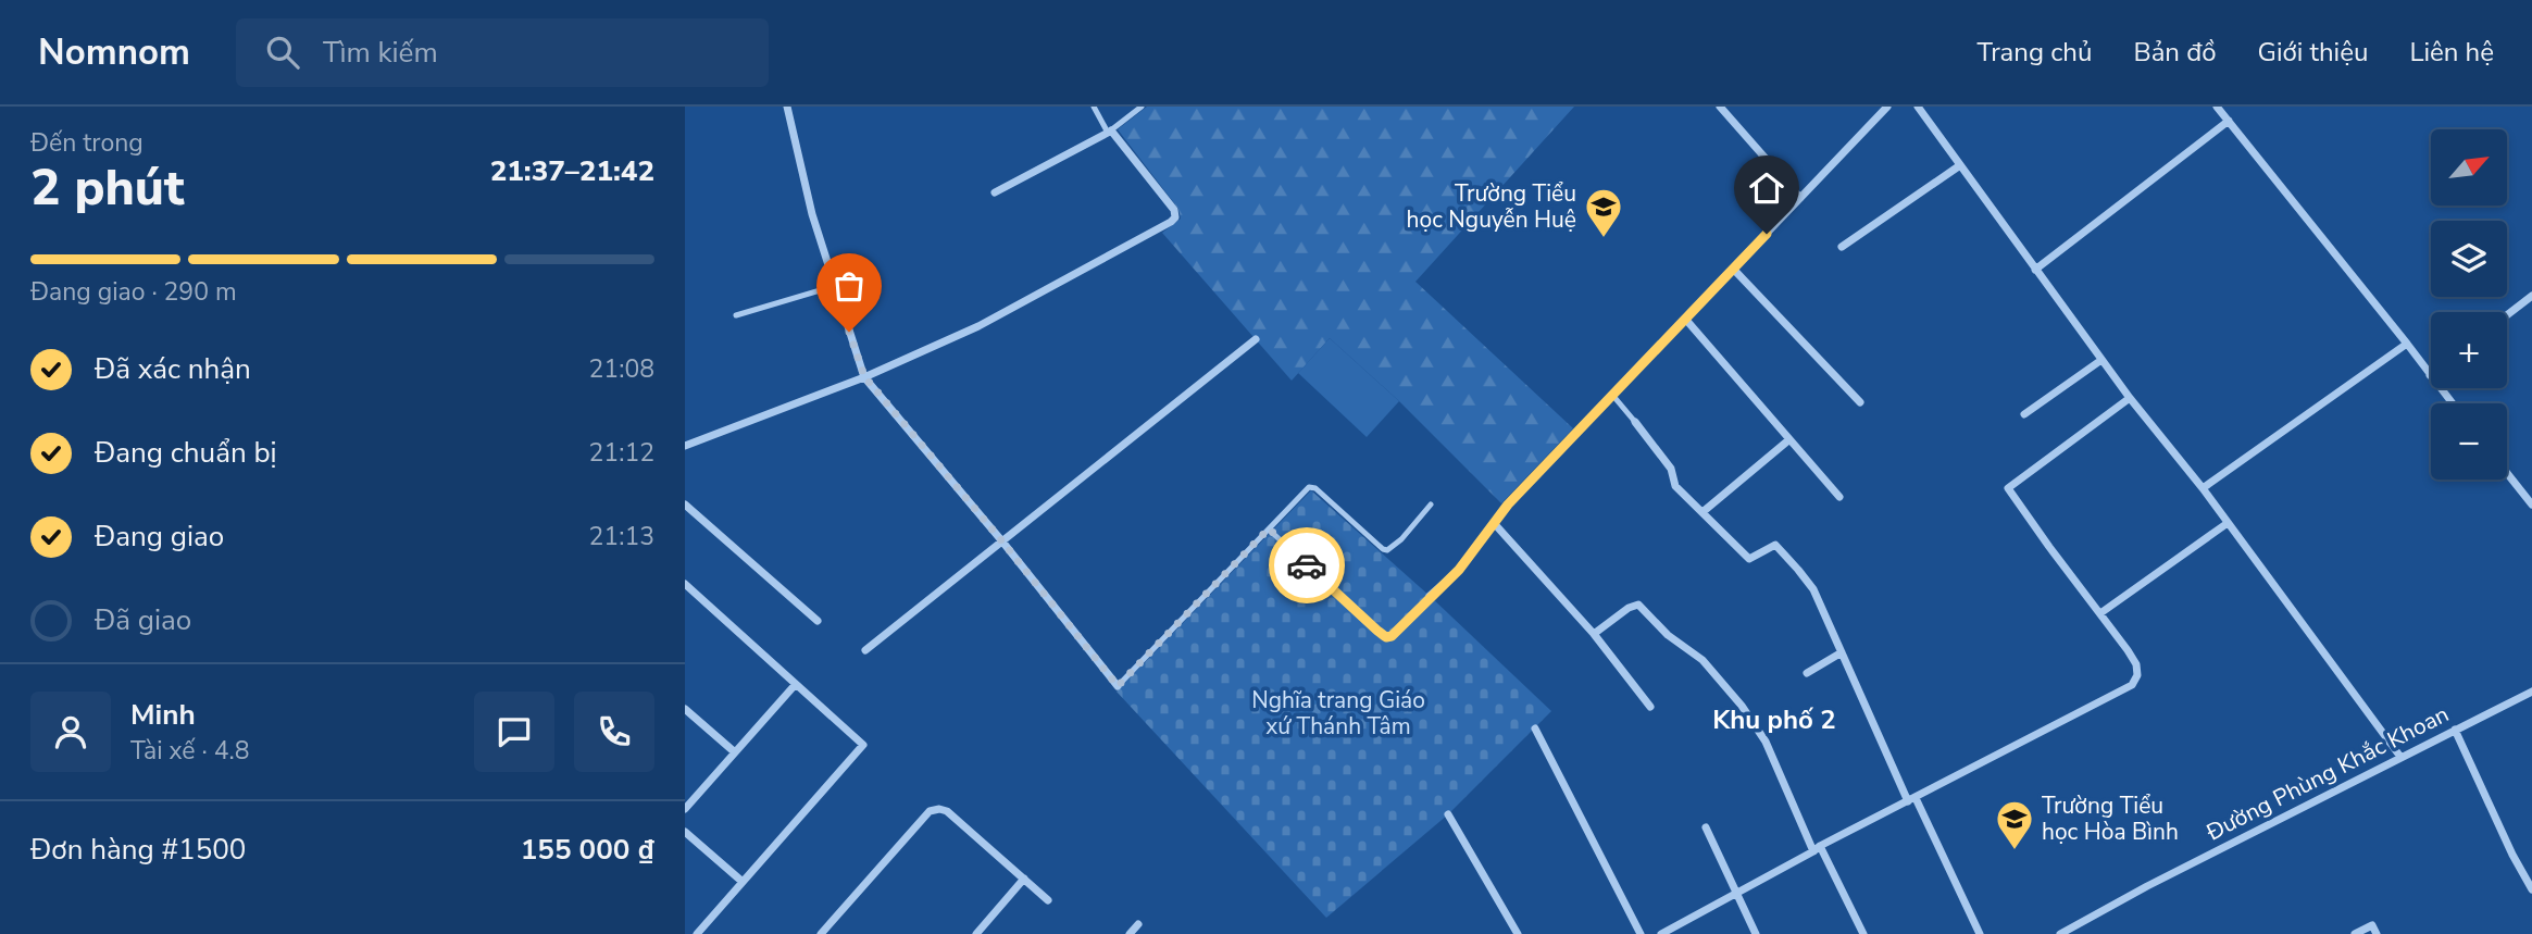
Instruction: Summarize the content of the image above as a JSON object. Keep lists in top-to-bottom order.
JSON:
{
  "streets": {
    "street": ["Đường Phùng Khắc Khoan"]
  },
  "districts": ["Khu phố 2"],
  "parks": ["Nghĩa trang Giáo xứ Thánh Tâm"],
  "places": {
    "school or university": ["Trường Tiểu học Nguyễn Huệ", "Trường Tiểu học Hòa Bình"]
  },
  "north": "top right",
  "page": {
    "header": "Nomnom",
    "search": "Tìm kiếm",
    "nav": [
      "Trang chủ",
      "Bản đồ",
      "Giới thiệu",
      "Liên hệ"
    ],
    "heading": ["2 phút", "Đến trong", "21:37–21:42"],
    "panel": [
      "Minh",
      "Tài xế · 4.8",
      "Đơn hàng #1500",
      "155 000 ₫"
    ],
    "map_buttons": ["+", "−"],
    "bar": "Đang giao · 290 m",
    "list": [
      ["Đã xác nhận", "21:08"],
      ["Đang chuẩn bị", "21:12"],
      ["Đang giao", "21:13"],
      "Đã giao"
    ]
  }
}
